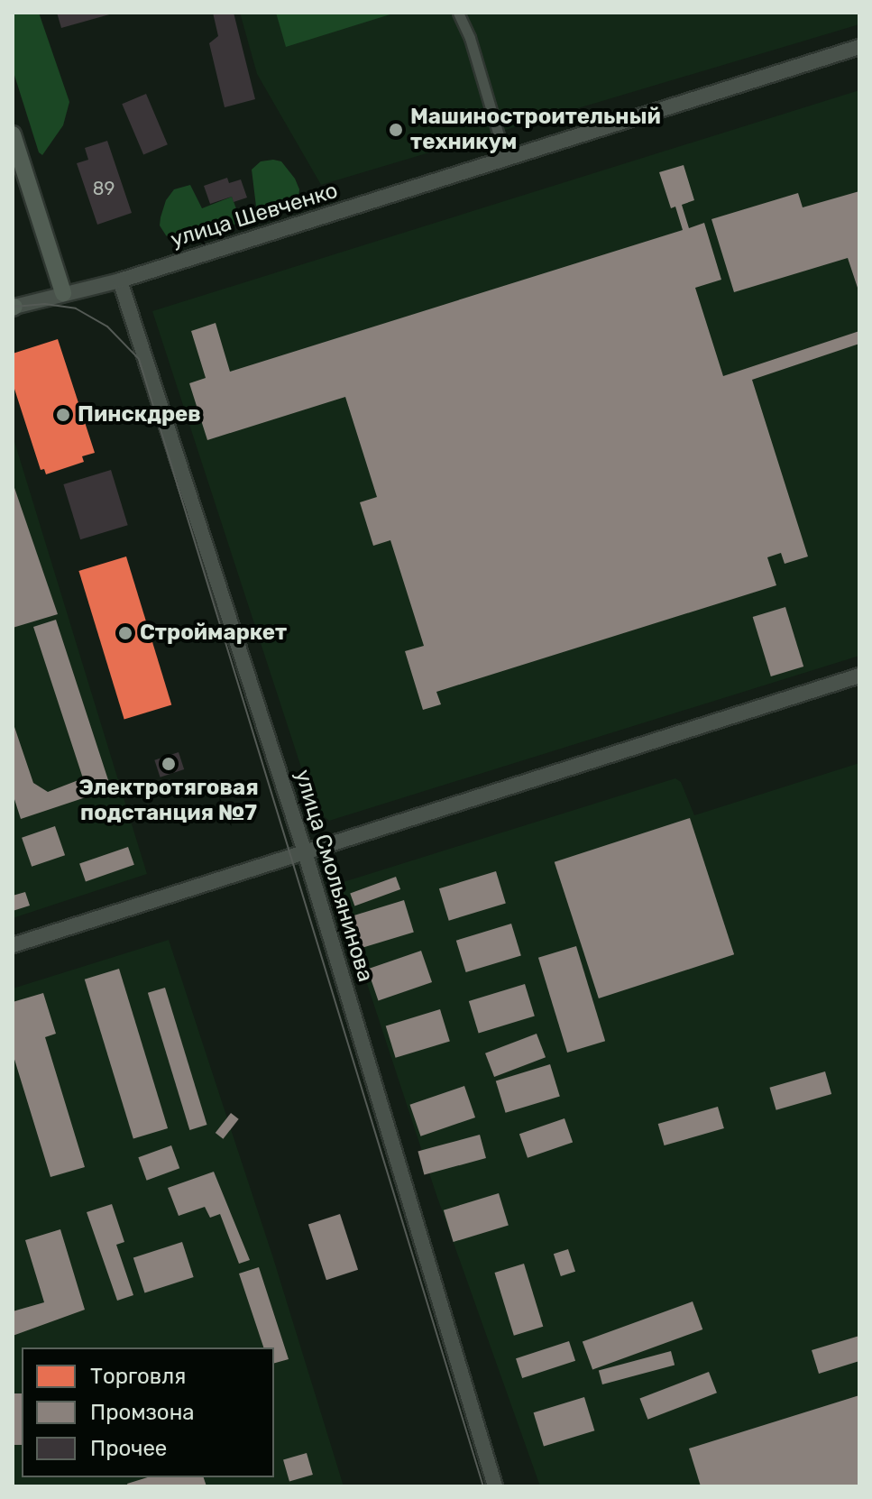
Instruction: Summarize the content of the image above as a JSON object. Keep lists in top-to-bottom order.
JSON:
{
  "streets": {
    "street": ["улица Шевченко", "улица Смольянинова"]
  },
  "crossings": [
    ["улица Шевченко", "улица Смольянинова"]
  ],
  "places": [
    "Машиностроительный техникум",
    "Пинскдрев",
    "Строймаркет",
    "Электротяговая подстанция №7"
  ],
  "house_numbers": ["89"],
  "legend": ["Торговля", "Промзона", "Прочее"]
}
